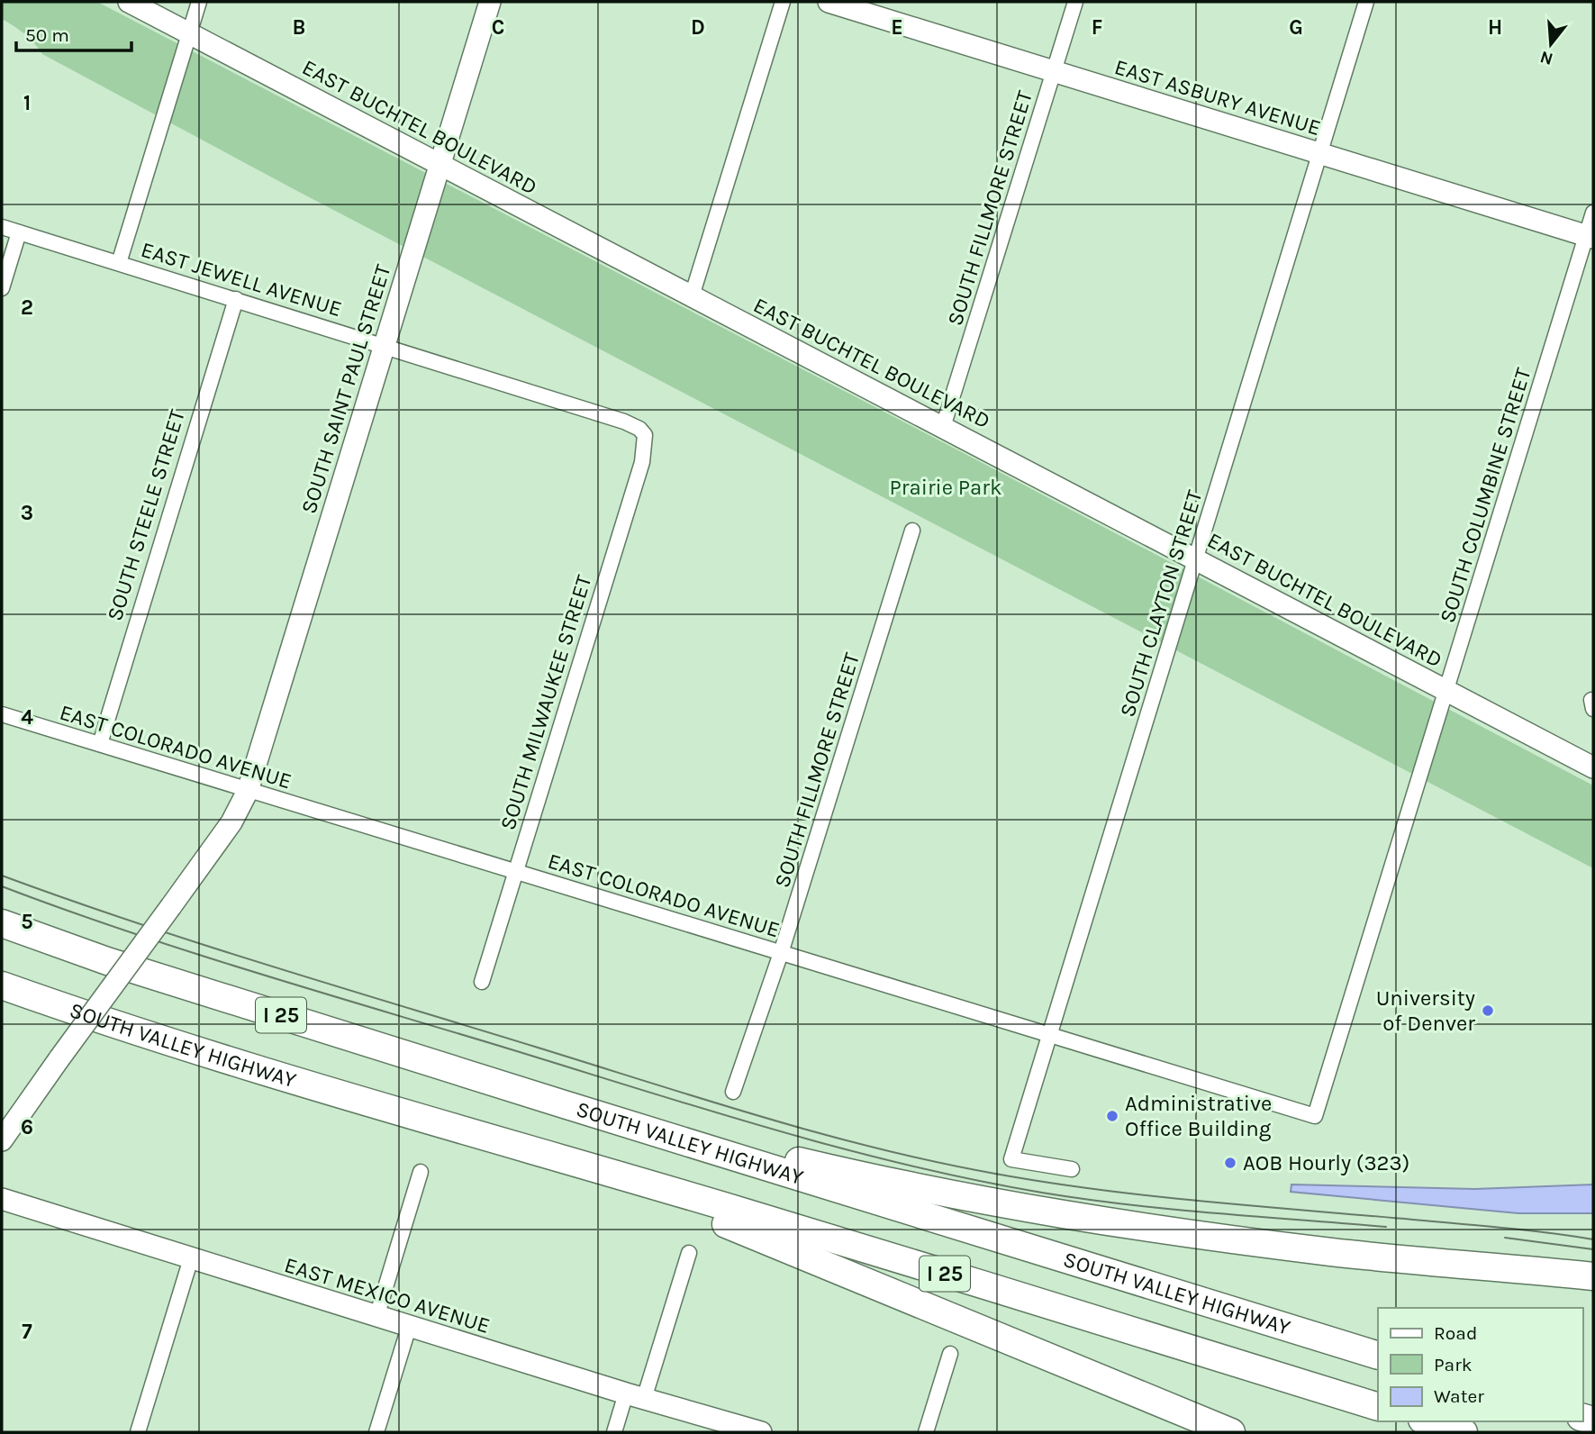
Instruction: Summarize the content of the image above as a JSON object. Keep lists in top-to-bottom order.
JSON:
{
  "streets": {
    "highway": ["I 25", "SOUTH VALLEY HIGHWAY"],
    "street": [
      "EAST ASBURY AVENUE",
      "EAST BUCHTEL BOULEVARD",
      "SOUTH FILLMORE STREET",
      "EAST JEWELL AVENUE",
      "SOUTH SAINT PAUL STREET",
      "SOUTH COLUMBINE STREET",
      "SOUTH STEELE STREET",
      "SOUTH CLAYTON STREET",
      "SOUTH MILWAUKEE STREET",
      "EAST COLORADO AVENUE",
      "EAST MEXICO AVENUE"
    ]
  },
  "crossings": [
    ["EAST ASBURY AVENUE", "SOUTH FILLMORE STREET"],
    ["EAST ASBURY AVENUE", "SOUTH COLUMBINE STREET"],
    ["EAST ASBURY AVENUE", "SOUTH CLAYTON STREET"],
    ["EAST BUCHTEL BOULEVARD", "SOUTH FILLMORE STREET"],
    ["EAST BUCHTEL BOULEVARD", "SOUTH SAINT PAUL STREET"],
    ["EAST BUCHTEL BOULEVARD", "SOUTH COLUMBINE STREET"],
    ["EAST BUCHTEL BOULEVARD", "SOUTH CLAYTON STREET"],
    ["SOUTH FILLMORE STREET", "EAST COLORADO AVENUE"],
    ["EAST JEWELL AVENUE", "SOUTH SAINT PAUL STREET"],
    ["EAST JEWELL AVENUE", "SOUTH STEELE STREET"],
    ["EAST JEWELL AVENUE", "SOUTH MILWAUKEE STREET"],
    ["SOUTH SAINT PAUL STREET", "EAST COLORADO AVENUE"],
    ["SOUTH COLUMBINE STREET", "EAST COLORADO AVENUE"],
    ["SOUTH STEELE STREET", "EAST COLORADO AVENUE"],
    ["SOUTH CLAYTON STREET", "EAST COLORADO AVENUE"],
    ["SOUTH MILWAUKEE STREET", "EAST COLORADO AVENUE"]
  ],
  "parks": ["Prairie Park"],
  "places": ["University of Denver", "Administrative Office Building", "AOB Hourly (323)"],
  "legend": ["Road", "Park", "Water"],
  "scale_bar": "50 m",
  "north": "bottom",
  "grid": {
    "columns": [
      "B",
      "C",
      "D",
      "E",
      "F",
      "G",
      "H"
    ],
    "rows": [
      "1",
      "2",
      "3",
      "4",
      "5",
      "6",
      "7"
    ]
  }
}
